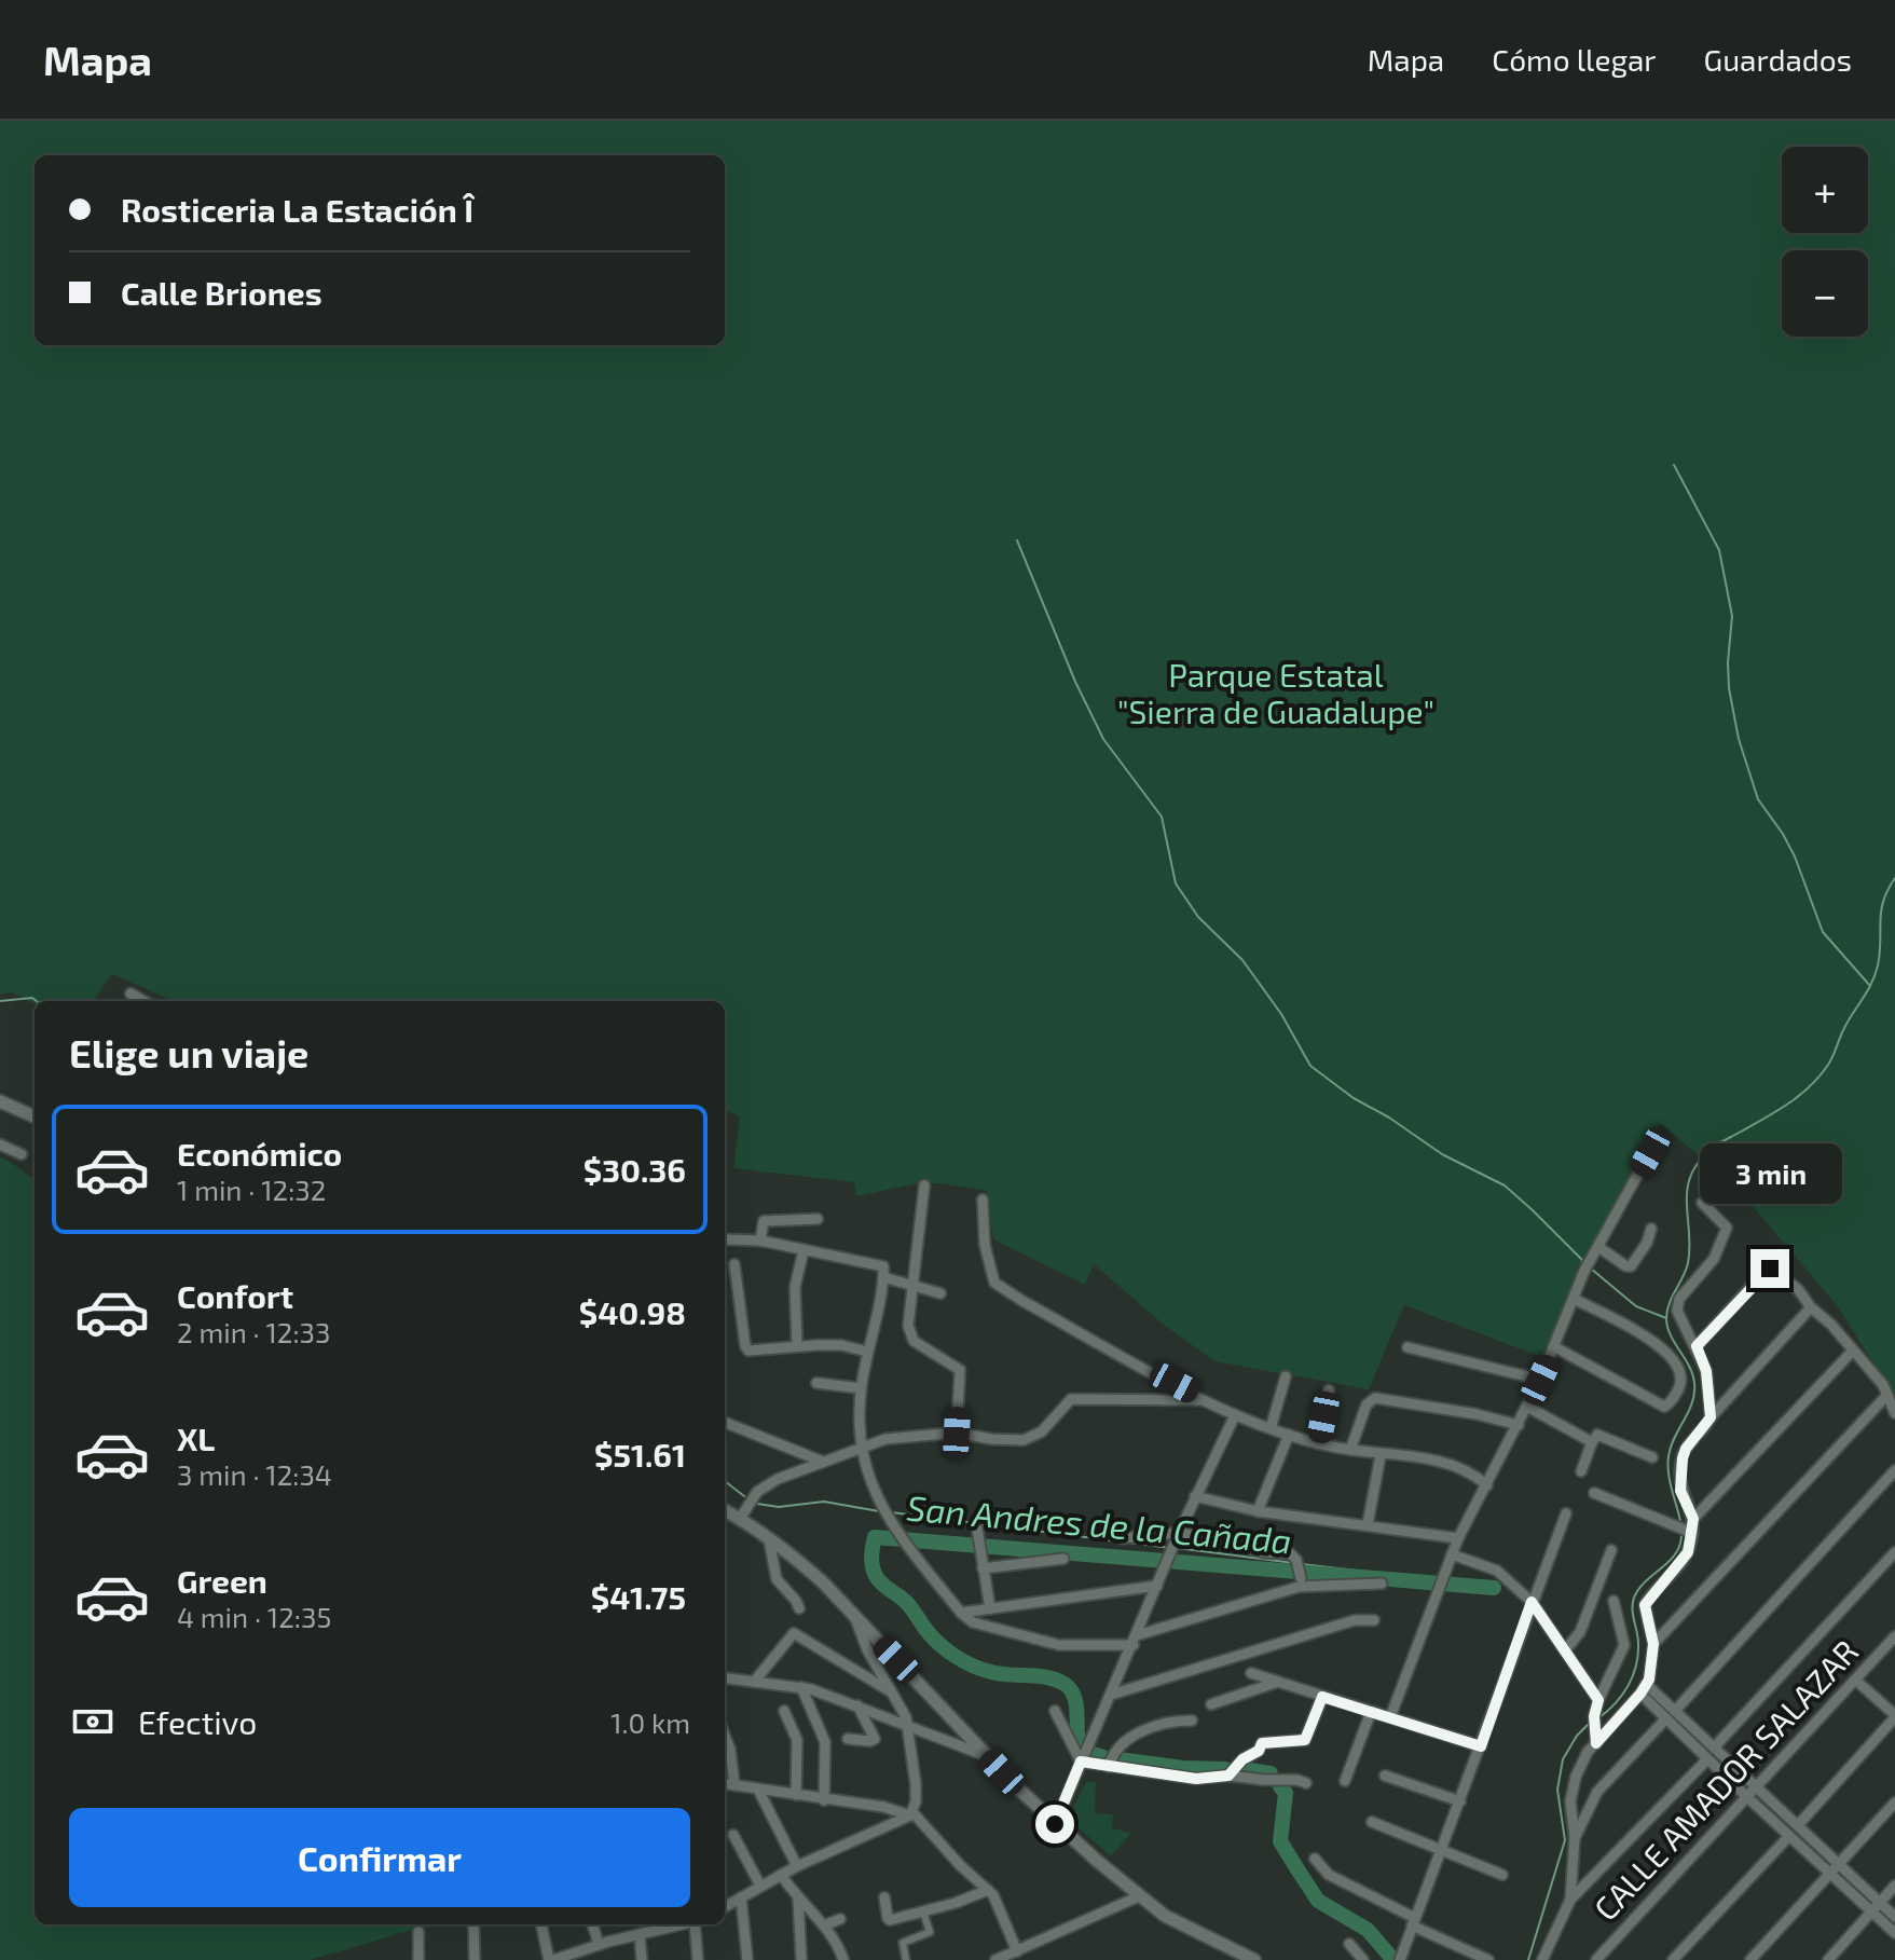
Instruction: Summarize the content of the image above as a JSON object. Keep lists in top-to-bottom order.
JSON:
{
  "streets": {
    "street": ["CALLE AMADOR SALAZAR"]
  },
  "water": ["San Andres de la Cañada"],
  "parks": ["Parque Estatal \"Sierra de Guadalupe\""],
  "page": {
    "header": "Mapa",
    "nav": ["Mapa", "Cómo llegar", "Guardados"],
    "map_buttons": ["+", "−"],
    "banner": ["Rosticeria La Estación Î", "Calle Briones"],
    "heading": "Elige un viaje",
    "list": [
      {
        "name": "Económico",
        "note": "1 min · 12:32",
        "value": "$30.36"
      },
      {
        "name": "Confort",
        "note": "2 min · 12:33",
        "value": "$40.98"
      },
      {
        "name": "XL",
        "note": "3 min · 12:34",
        "value": "$51.61"
      },
      {
        "name": "Green",
        "note": "4 min · 12:35",
        "value": "$41.75"
      }
    ],
    "bubble": "3 min",
    "pay": ["Efectivo", "1.0 km"],
    "buttons": "Confirmar"
  }
}
